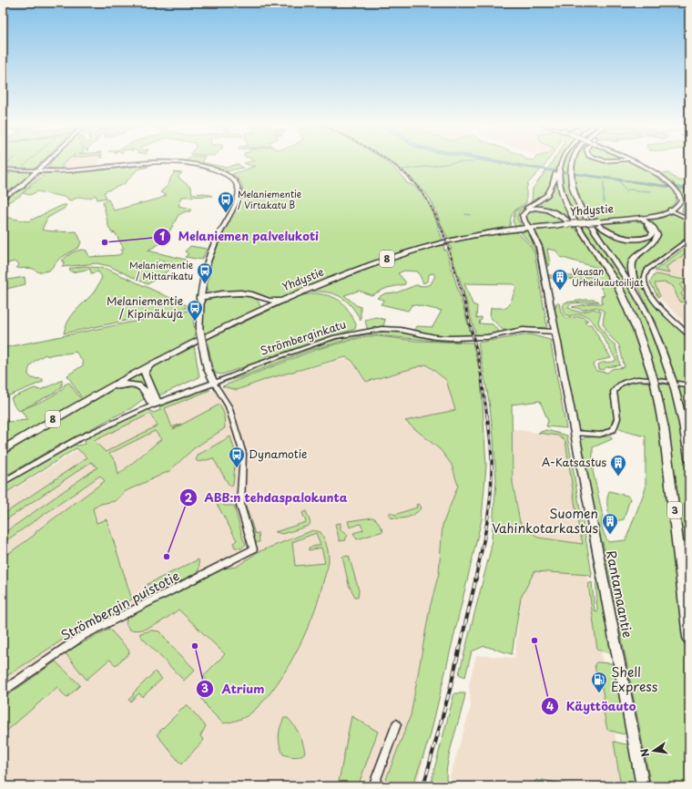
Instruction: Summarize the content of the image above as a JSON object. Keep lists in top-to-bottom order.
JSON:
{
  "streets": {
    "highway": ["Yhdystie", "8", "3"],
    "main road": ["Strömberginkatu", "Rantamaantie"],
    "street": ["Strömbergin puistotie"]
  },
  "crossings": [
    ["Yhdystie", "Rantamaantie"],
    ["Strömberginkatu", "Rantamaantie"],
    ["Strömberginkatu", "Strömbergin puistotie"]
  ],
  "places": {
    "bus stop": [
      "Melaniementie / Virtakatu B",
      "Melaniementie / Mittarikatu",
      "Melaniementie / Kipinäkuja",
      "Dynamotie"
    ],
    "other": [
      "Melaniemen palvelukoti",
      "ABB:n tehdaspalokunta",
      "Käyttöauto",
      "Atrium"
    ],
    "building": ["Vaasan Urheiluautoilijat", "A-Katsastus", "Suomen Vahinkotarkastus"],
    "fuel station": ["Shell Express"]
  },
  "north": "left"
}
